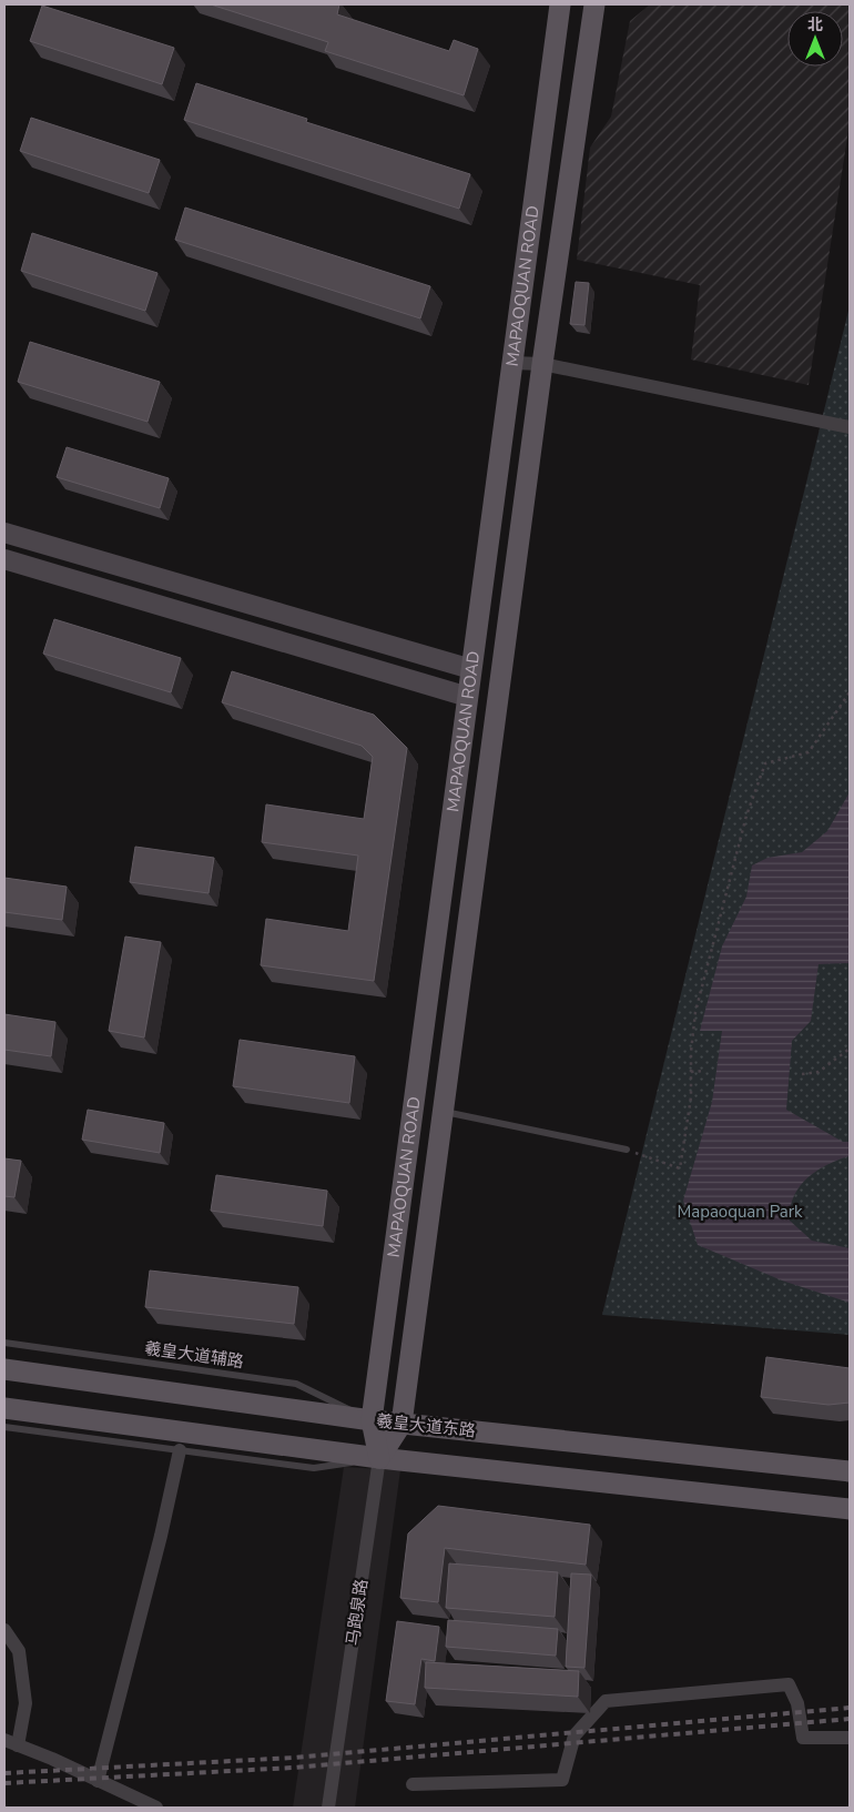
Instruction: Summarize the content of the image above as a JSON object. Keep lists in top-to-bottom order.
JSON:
{
  "streets": {
    "main road": ["MAPAOQUAN ROAD", "羲皇大道东路", "马跑泉路"],
    "lane": ["羲皇大道辅路"]
  },
  "crossings": [
    ["MAPAOQUAN ROAD", "羲皇大道辅路"],
    ["MAPAOQUAN ROAD", "羲皇大道东路"],
    ["MAPAOQUAN ROAD", "马跑泉路"],
    ["羲皇大道辅路", "羲皇大道东路"],
    ["羲皇大道东路", "马跑泉路"]
  ],
  "parks": ["Mapaoquan Park"],
  "north": "top"
}
